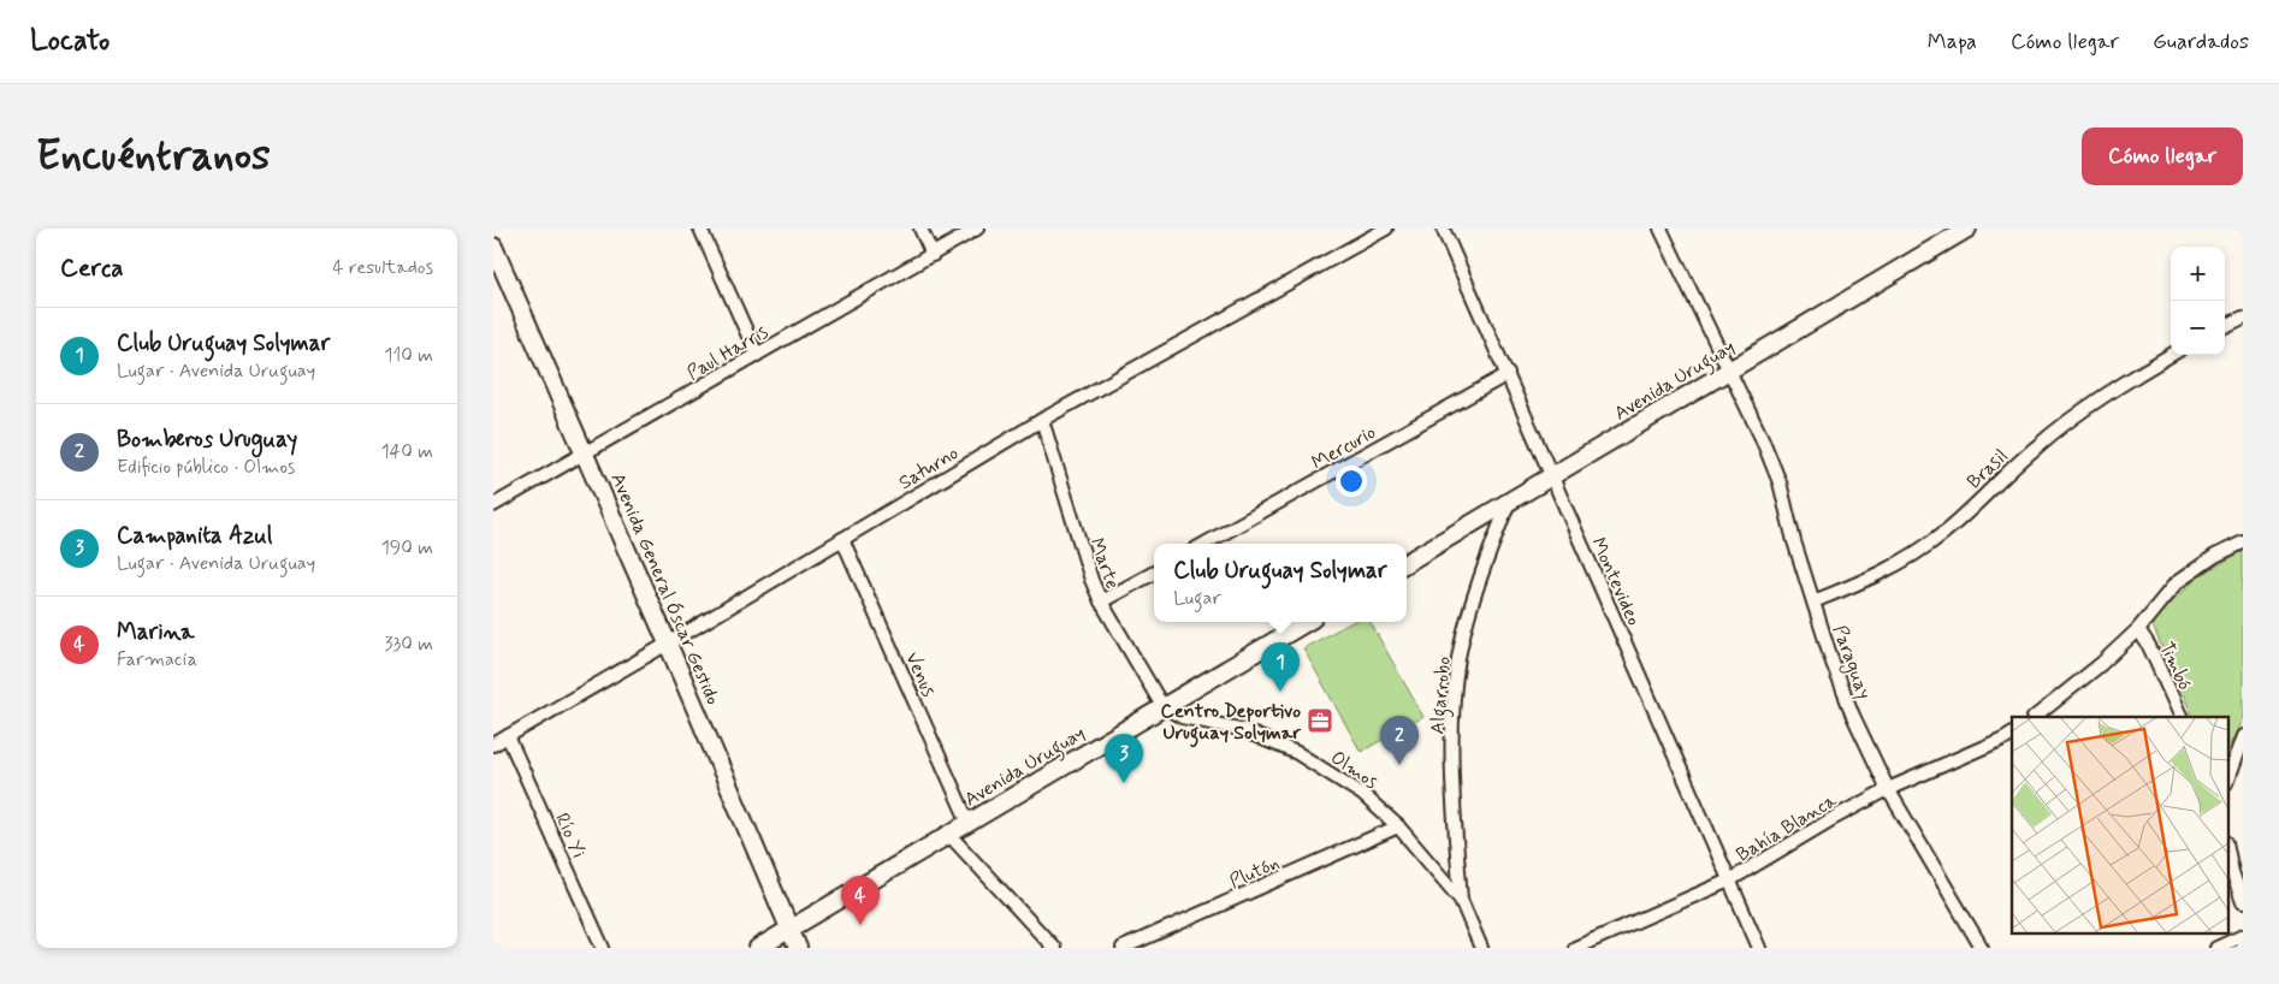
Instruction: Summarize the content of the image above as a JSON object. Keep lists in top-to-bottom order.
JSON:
{
  "streets": {
    "street": [
      "Paul Harris",
      "Avenida Uruguay",
      "Mercurio",
      "Saturno",
      "Brasil",
      "Marte",
      "Montevideo",
      "Avenida General Óscar Gestido",
      "Paraguay",
      "Timbó",
      "Venus",
      "Algarrobo",
      "Olmos",
      "Bahía Blanca",
      "Río Yi",
      "Plutón"
    ]
  },
  "crossings": [
    ["Paul Harris", "Avenida General Óscar Gestido"],
    ["Avenida Uruguay", "Marte"],
    ["Avenida Uruguay", "Montevideo"],
    ["Avenida Uruguay", "Avenida General Óscar Gestido"],
    ["Avenida Uruguay", "Paraguay"],
    ["Avenida Uruguay", "Venus"],
    ["Avenida Uruguay", "Algarrobo"],
    ["Avenida Uruguay", "Olmos"],
    ["Mercurio", "Montevideo"],
    ["Saturno", "Marte"],
    ["Saturno", "Avenida General Óscar Gestido"],
    ["Saturno", "Venus"],
    ["Saturno", "Río Yi"],
    ["Brasil", "Paraguay"],
    ["Marte", "Olmos"],
    ["Montevideo", "Bahía Blanca"],
    ["Paraguay", "Bahía Blanca"],
    ["Algarrobo", "Olmos"],
    ["Olmos", "Plutón"]
  ],
  "places": {
    "office": ["Centro Deportivo Uruguay Solymar"]
  },
  "page": {
    "header": "Locato",
    "nav": ["Mapa", "Cómo llegar", "Guardados"],
    "buttons": "Cómo llegar",
    "title": "Encuéntranos",
    "heading": ["Cerca", "4 resultados"],
    "map_buttons": ["+", "−"],
    "list": [
      {
        "mark": "1",
        "name": "Club Uruguay Solymar",
        "note": "Lugar · Avenida Uruguay",
        "value": "110 m"
      },
      {
        "mark": "2",
        "name": "Bomberos Uruguay",
        "note": "Edificio público · Olmos",
        "value": "140 m"
      },
      {
        "mark": "3",
        "name": "Campanita Azul",
        "note": "Lugar · Avenida Uruguay",
        "value": "190 m"
      },
      {
        "mark": "4",
        "name": "Marina",
        "note": "Farmacia",
        "value": "330 m"
      }
    ],
    "popup": ["Club Uruguay Solymar", "Lugar"],
    "pins": [
      "1",
      "2",
      "3",
      "4"
    ]
  }
}
